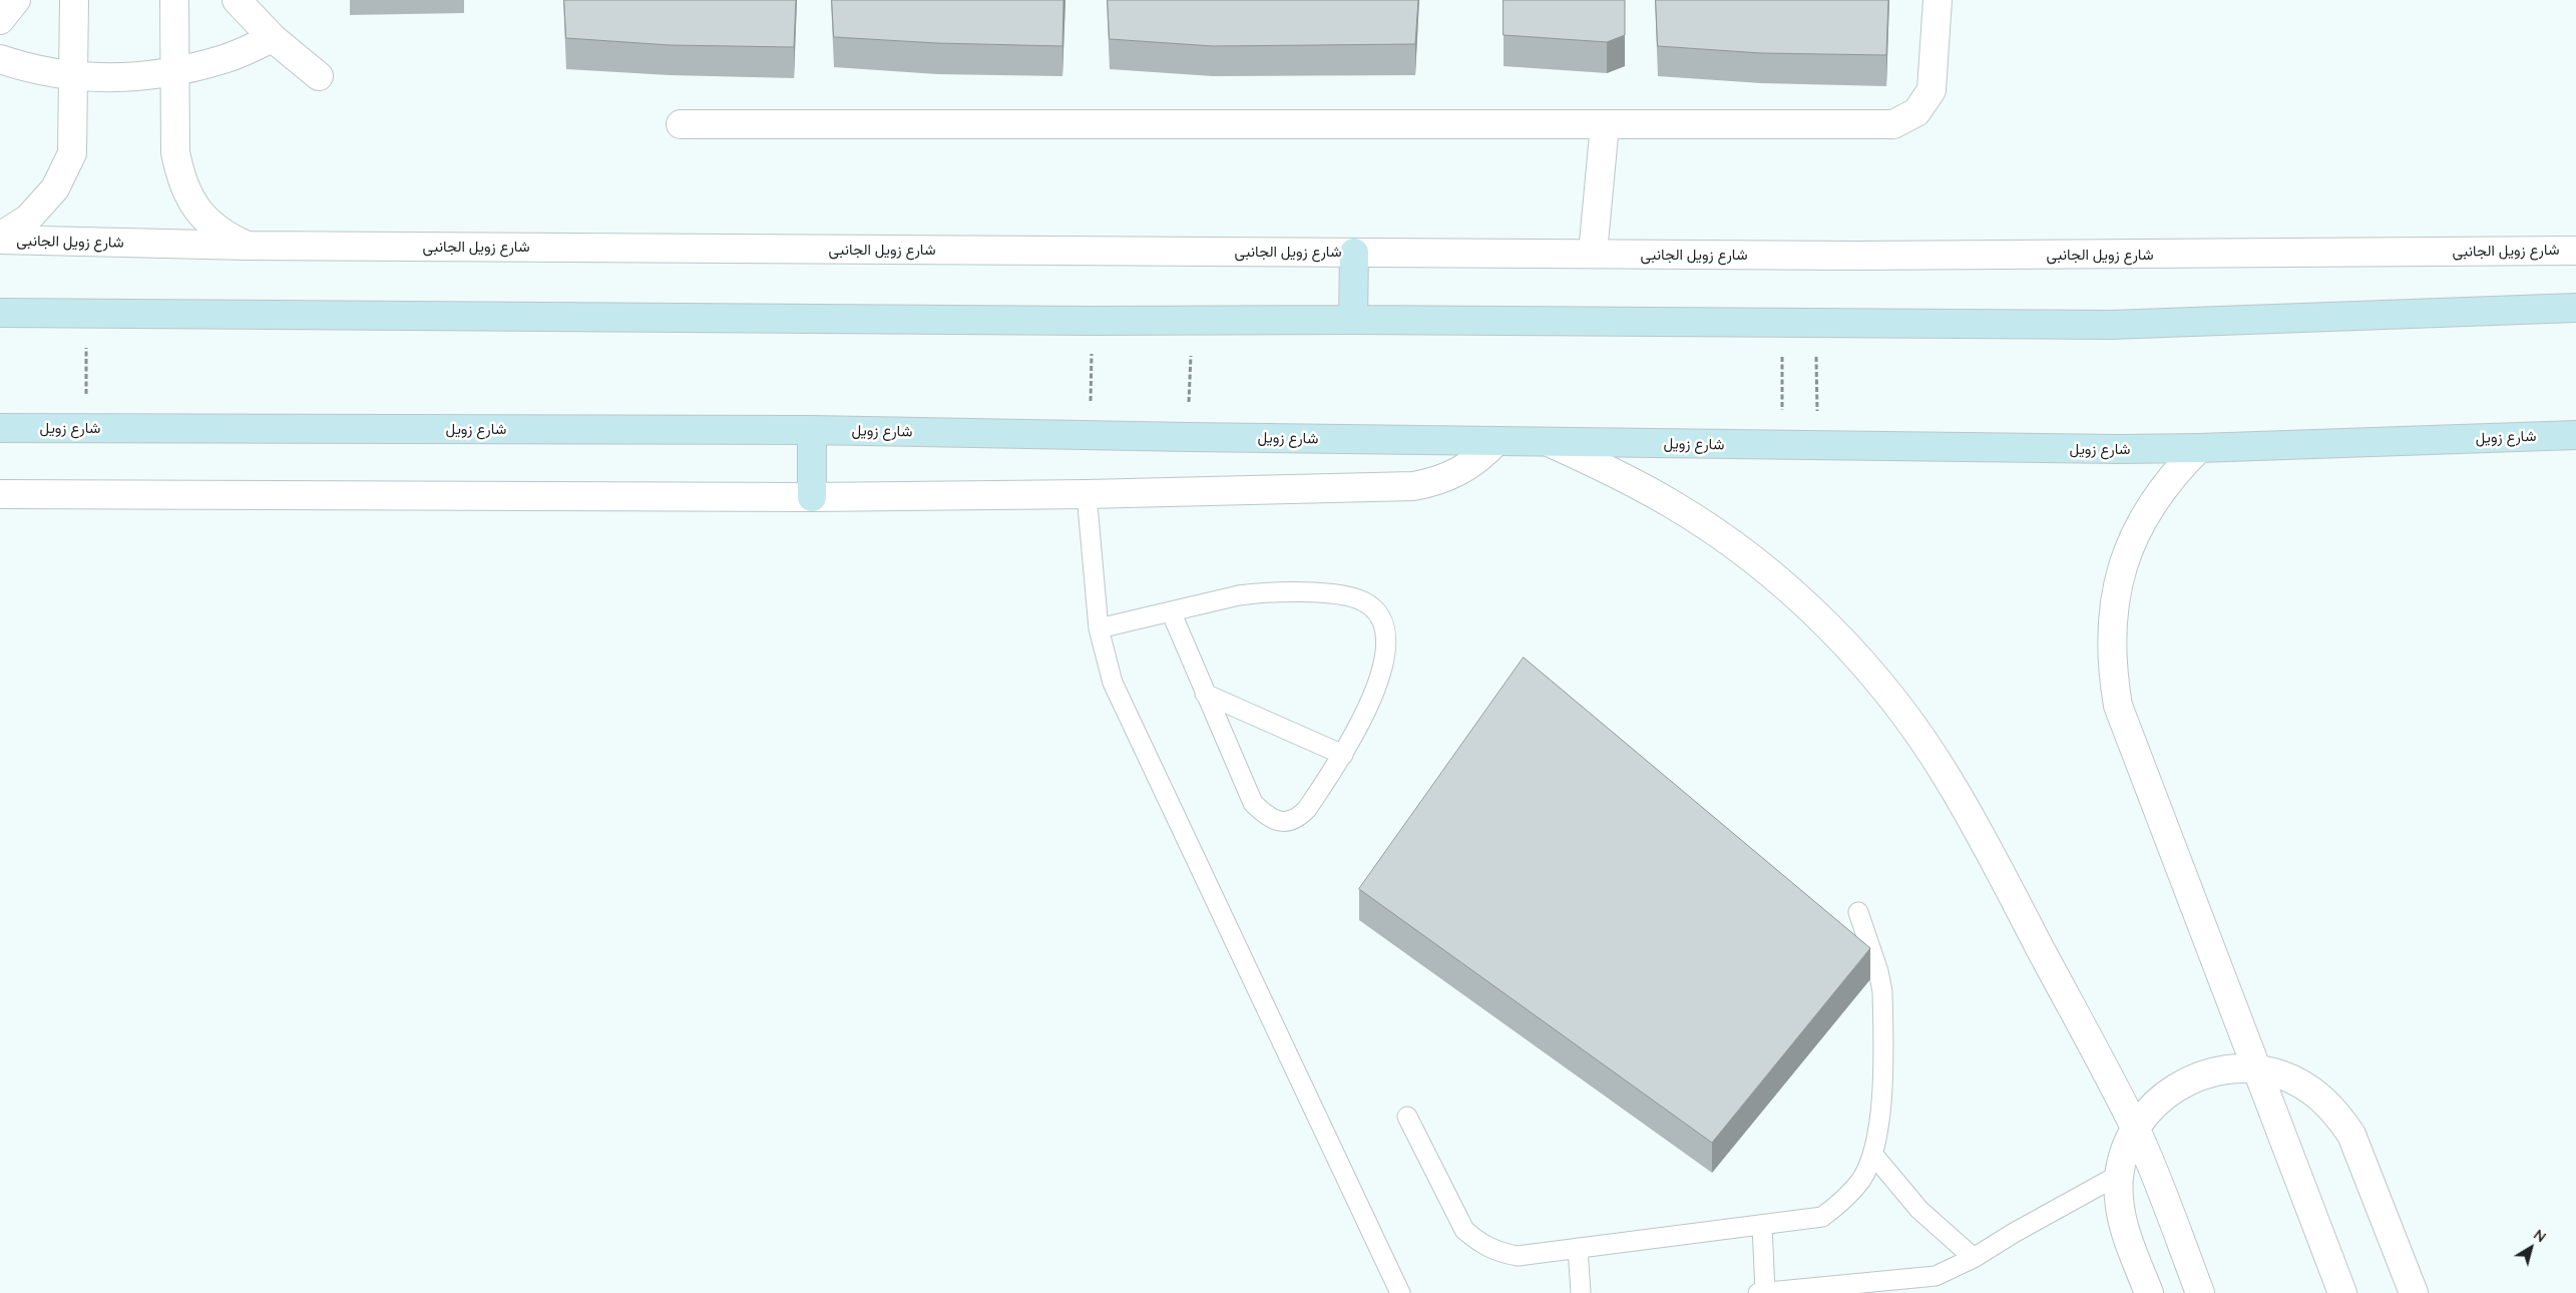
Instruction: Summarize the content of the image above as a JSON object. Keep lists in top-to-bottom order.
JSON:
{
  "streets": {
    "main road": ["شارع زويل"],
    "street": ["شارع زويل الجانبى"]
  },
  "north": "top right"
}
